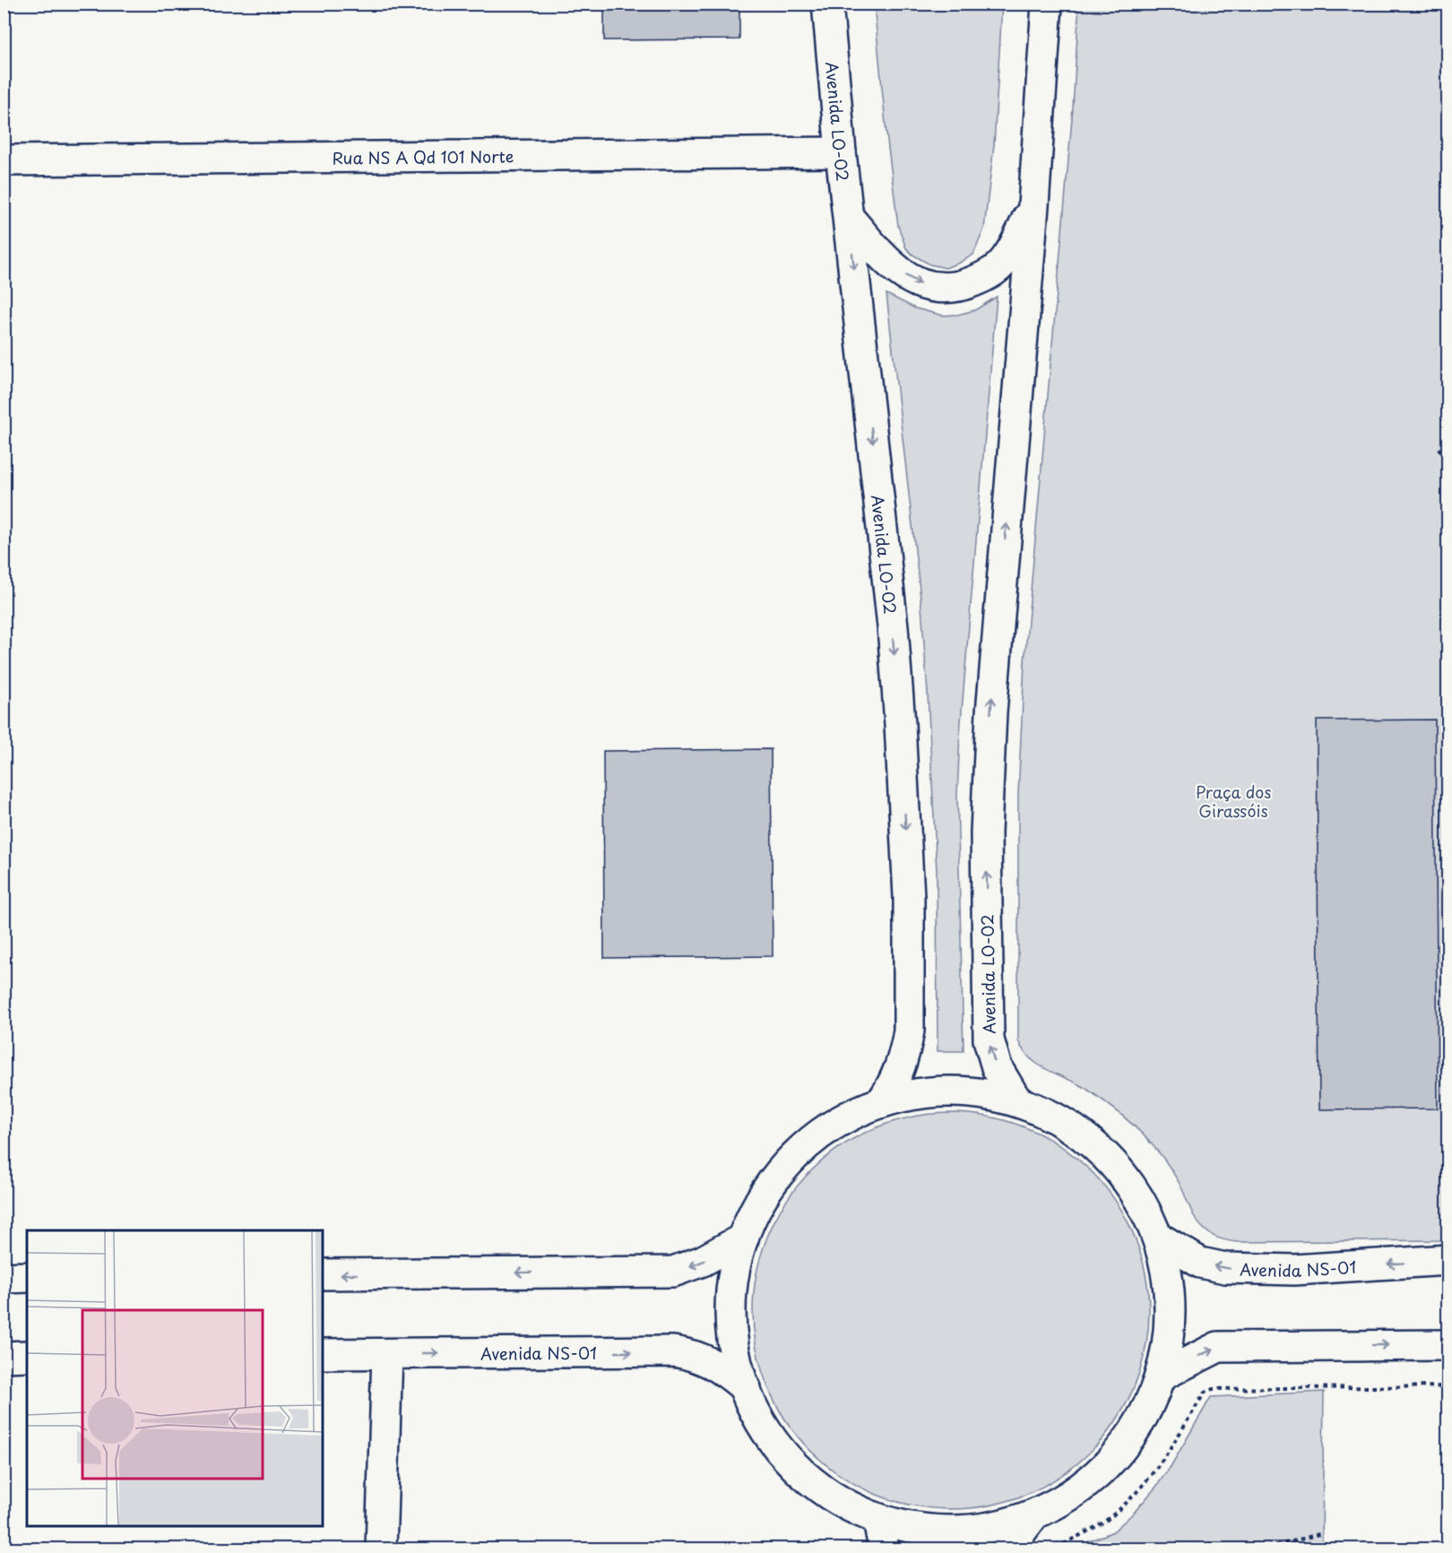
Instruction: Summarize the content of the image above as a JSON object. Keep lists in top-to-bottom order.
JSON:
{
  "streets": {
    "main road": ["Avenida LO-02", "Rua NS A Qd 101 Norte", "Avenida NS-01"]
  },
  "crossings": [
    ["Avenida LO-02", "Rua NS A Qd 101 Norte"],
    ["Avenida LO-02", "Avenida NS-01"]
  ],
  "parks": ["Praça dos Girassóis"]
}
